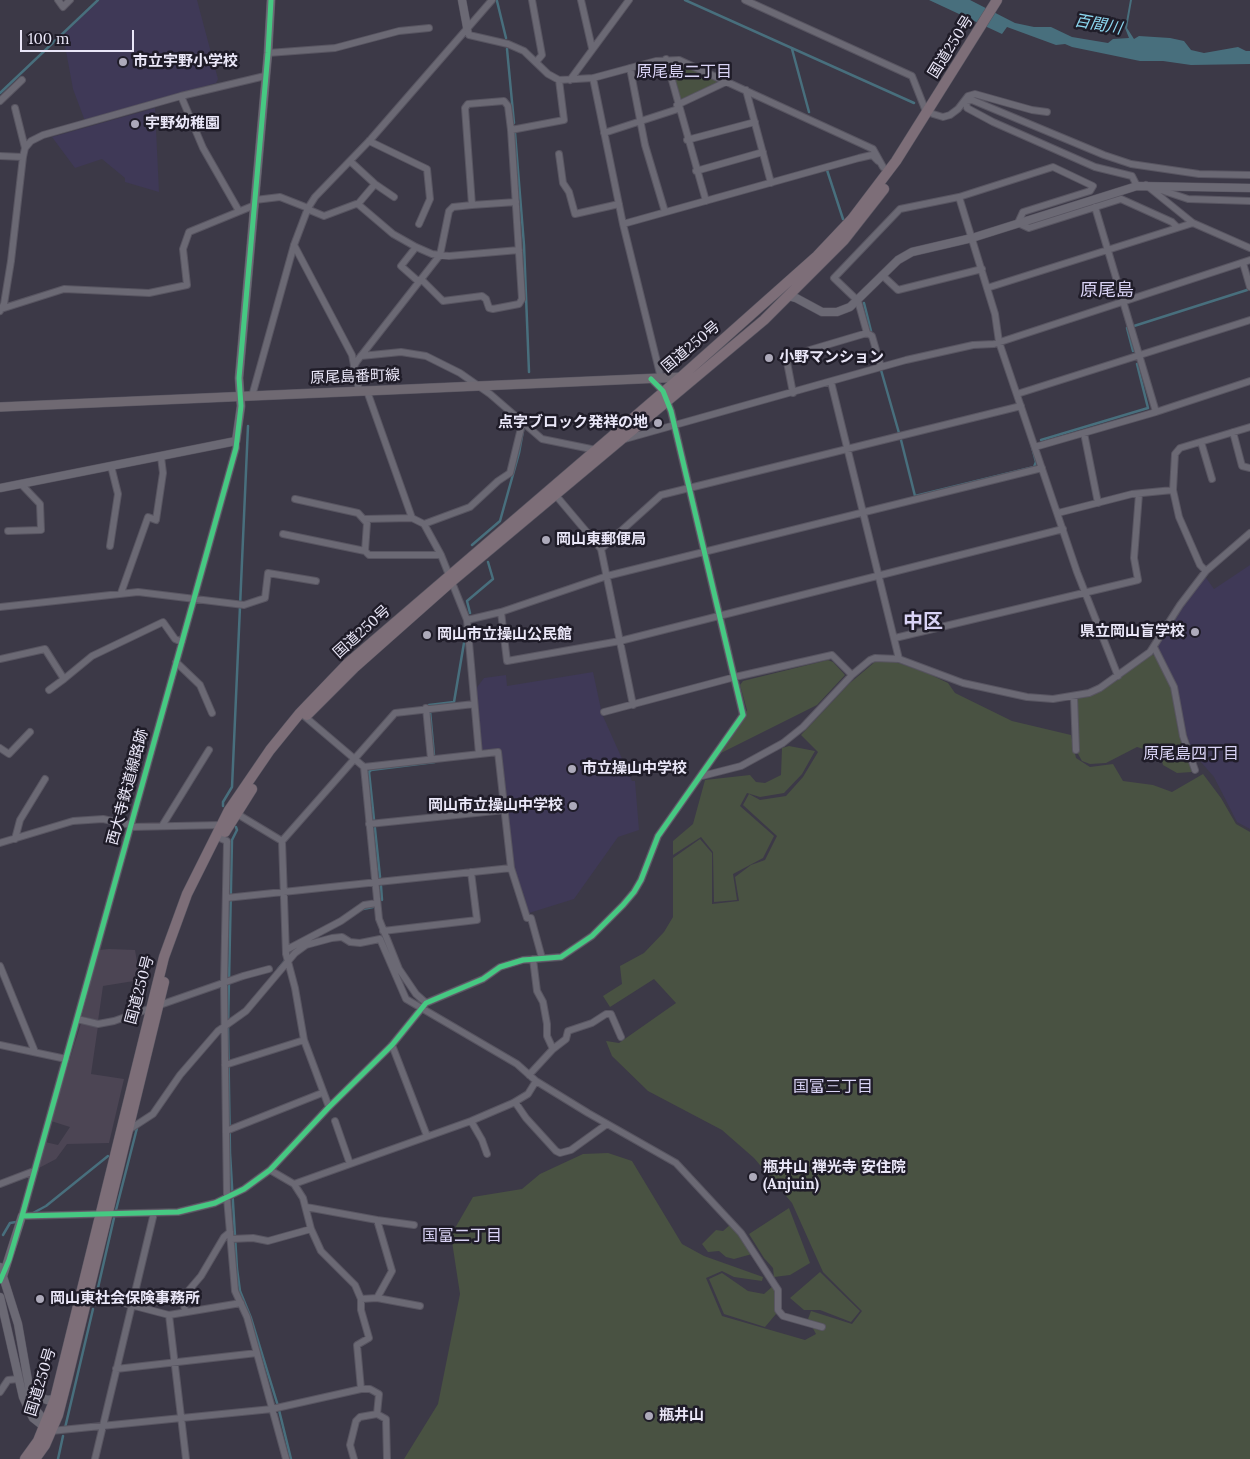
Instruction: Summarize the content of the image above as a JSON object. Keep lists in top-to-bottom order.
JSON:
{
  "streets": {
    "highway": ["国道250号"],
    "main road": ["原尾島番町線"],
    "street": ["西大寺鉄道線路跡"]
  },
  "crossings": [
    ["国道250号", "原尾島番町線"]
  ],
  "districts": [
    "原尾島二丁目",
    "原尾島",
    "中区",
    "原尾島四丁目",
    "国富三丁目",
    "国富二丁目"
  ],
  "water": ["百間川"],
  "places": [
    "市立宇野小学校",
    "宇野幼稚園",
    "小野マンション",
    "点字ブロック発祥の地",
    "岡山東郵便局",
    "県立岡山盲学校",
    "岡山市立操山公民館",
    "市立操山中学校",
    "岡山市立操山中学校",
    "瓶井山 禅光寺 安住院 (Anjuin)",
    "岡山東社会保険事務所",
    "瓶井山"
  ],
  "scale_bar": "100 m"
}
